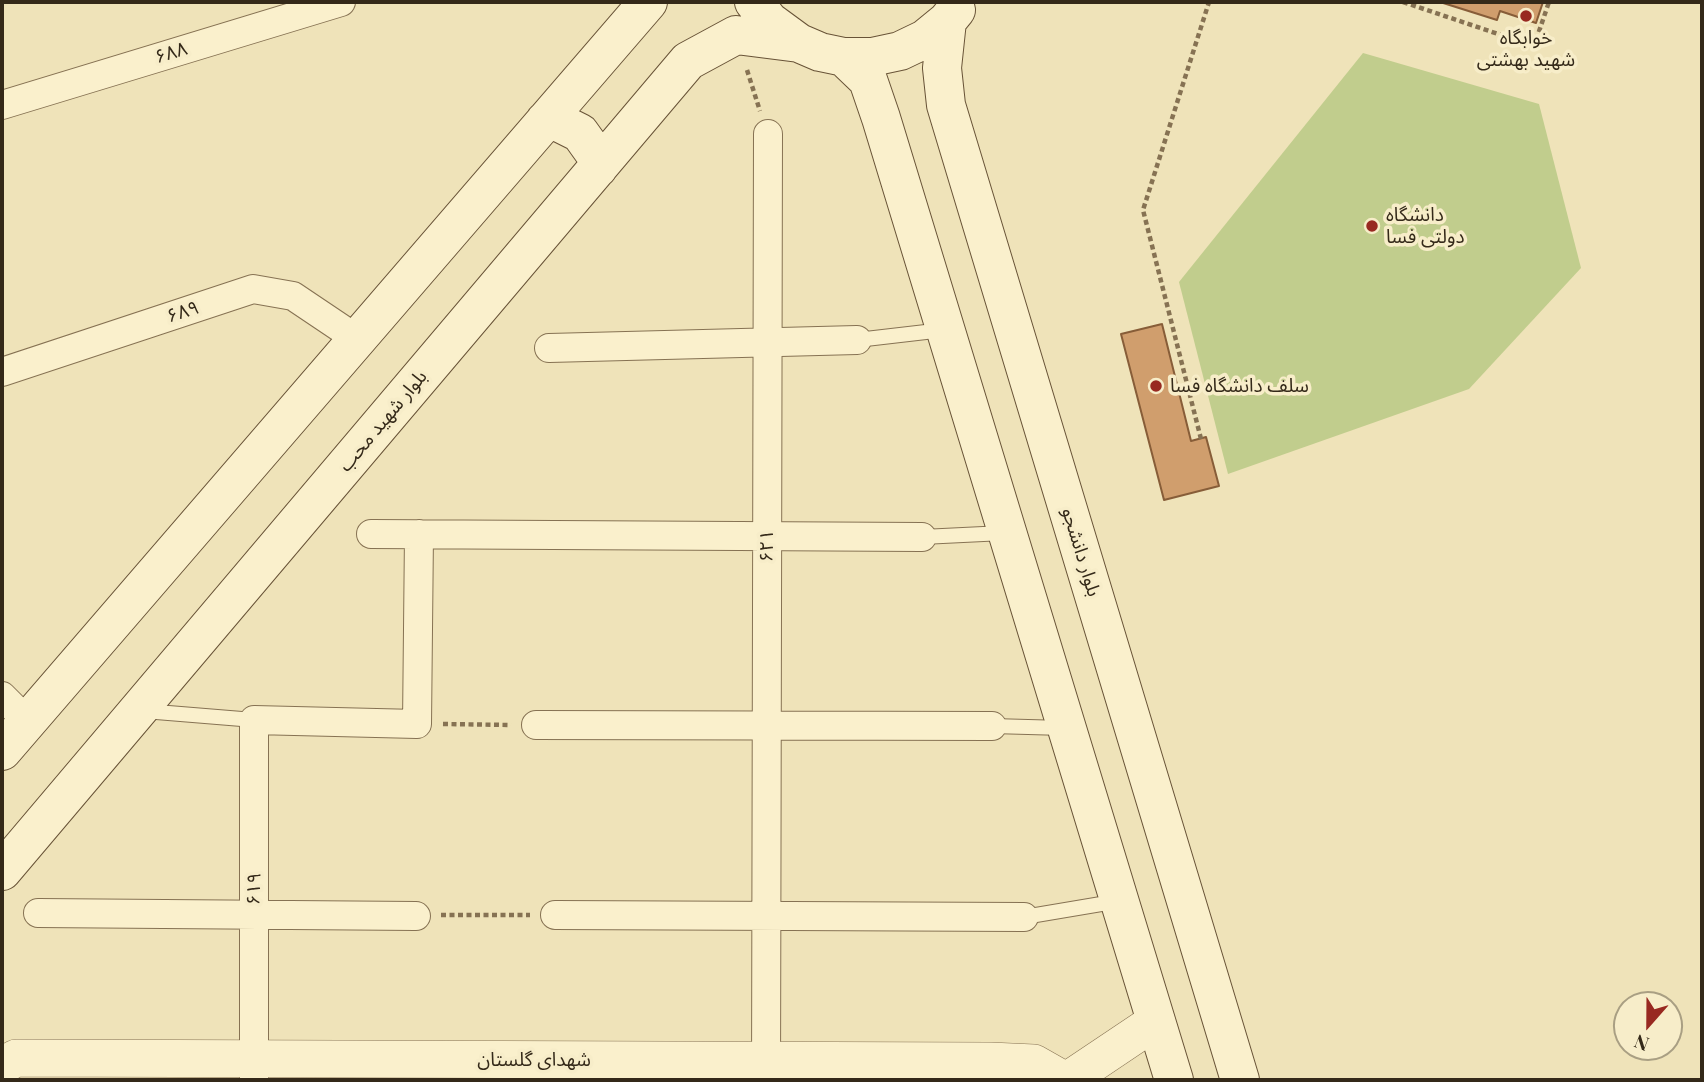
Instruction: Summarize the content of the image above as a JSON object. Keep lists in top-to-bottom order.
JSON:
{
  "streets": {
    "main road": ["بلوار شهید محب", "بلوار دانشجو"],
    "street": [
      "۶۸۸",
      "۶۸۹",
      "۶۲۱",
      "۶۱۹",
      "شهدای گلستان"
    ]
  },
  "crossings": [
    ["۶۲۱", "شهدای گلستان"],
    ["۶۱۹", "شهدای گلستان"]
  ],
  "places": ["خوابگاه شهید بهشتی", "دانشگاه دولتی فسا", "سلف دانشگاه فسا"],
  "north": "bottom"
}
